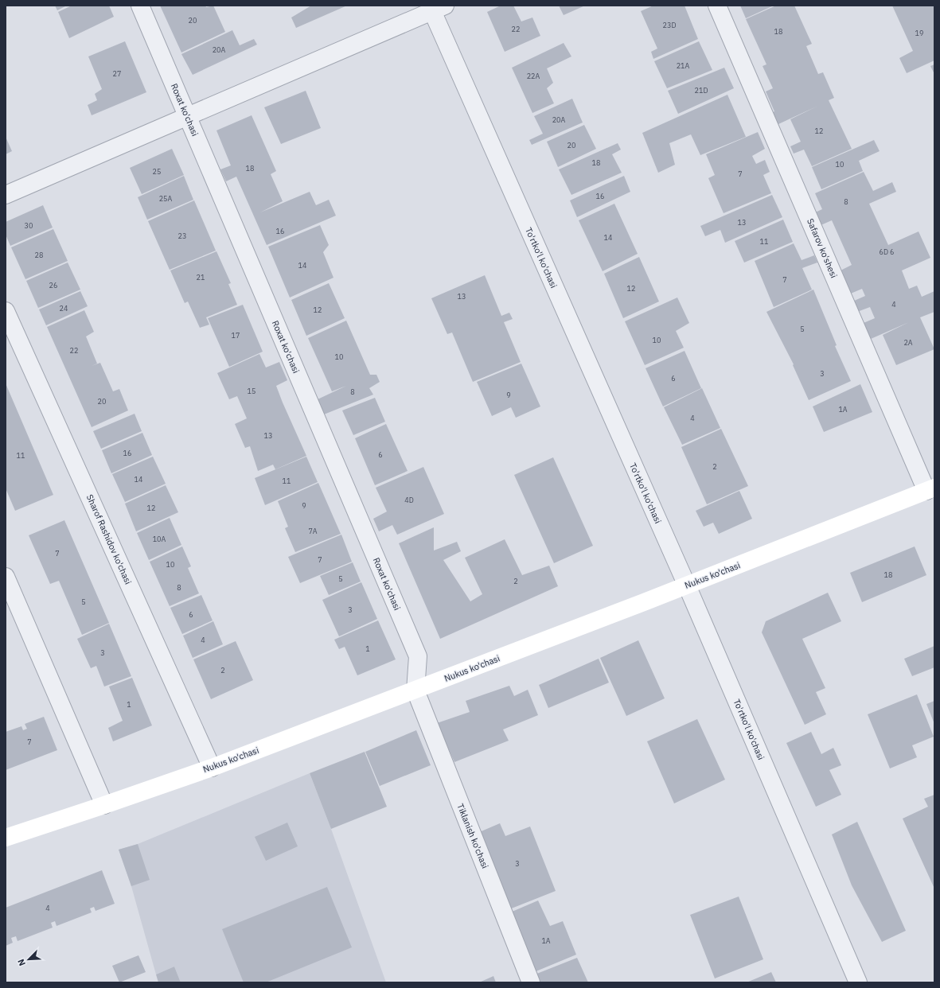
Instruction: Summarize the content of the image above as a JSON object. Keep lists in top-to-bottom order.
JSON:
{
  "streets": {
    "main road": ["Nukus ko'chasi"],
    "street": [
      "Roxat ko'chasi",
      "Safarov ko'shesi",
      "To'rtko'l ko'chasi",
      "Sharof Rashidov ko'chasi",
      "Tiklanish ko'chasi"
    ]
  },
  "crossings": [
    ["Roxat ko'chasi", "Nukus ko'chasi"],
    ["Roxat ko'chasi", "Tiklanish ko'chasi"],
    ["Safarov ko'shesi", "Nukus ko'chasi"],
    ["To'rtko'l ko'chasi", "Nukus ko'chasi"],
    ["Sharof Rashidov ko'chasi", "Nukus ko'chasi"],
    ["Nukus ko'chasi", "Tiklanish ko'chasi"]
  ],
  "house_numbers": [
    "20",
    "23D",
    "22",
    "18",
    "19",
    "20A",
    "21A",
    "27",
    "22A",
    "21D",
    "20A",
    "12",
    "20",
    "18",
    "10",
    "18",
    "25",
    "7",
    "16",
    "25A",
    "8",
    "13",
    "30",
    "16",
    "23",
    "14",
    "11",
    "6D 6",
    "28",
    "14",
    "21",
    "7",
    "26",
    "12",
    "13",
    "4",
    "24",
    "12",
    "5",
    "17",
    "10",
    "2A",
    "22",
    "10",
    "3",
    "6",
    "15",
    "8",
    "9",
    "20",
    "1A",
    "4",
    "13",
    "16",
    "6",
    "11",
    "2",
    "14",
    "11",
    "4D",
    "9",
    "12",
    "7A",
    "10A",
    "7",
    "7",
    "10",
    "18",
    "5",
    "2",
    "8",
    "5",
    "3",
    "6",
    "4",
    "1",
    "3",
    "2",
    "1",
    "7",
    "3",
    "4",
    "1A"
  ],
  "north": "bottom left"
}
